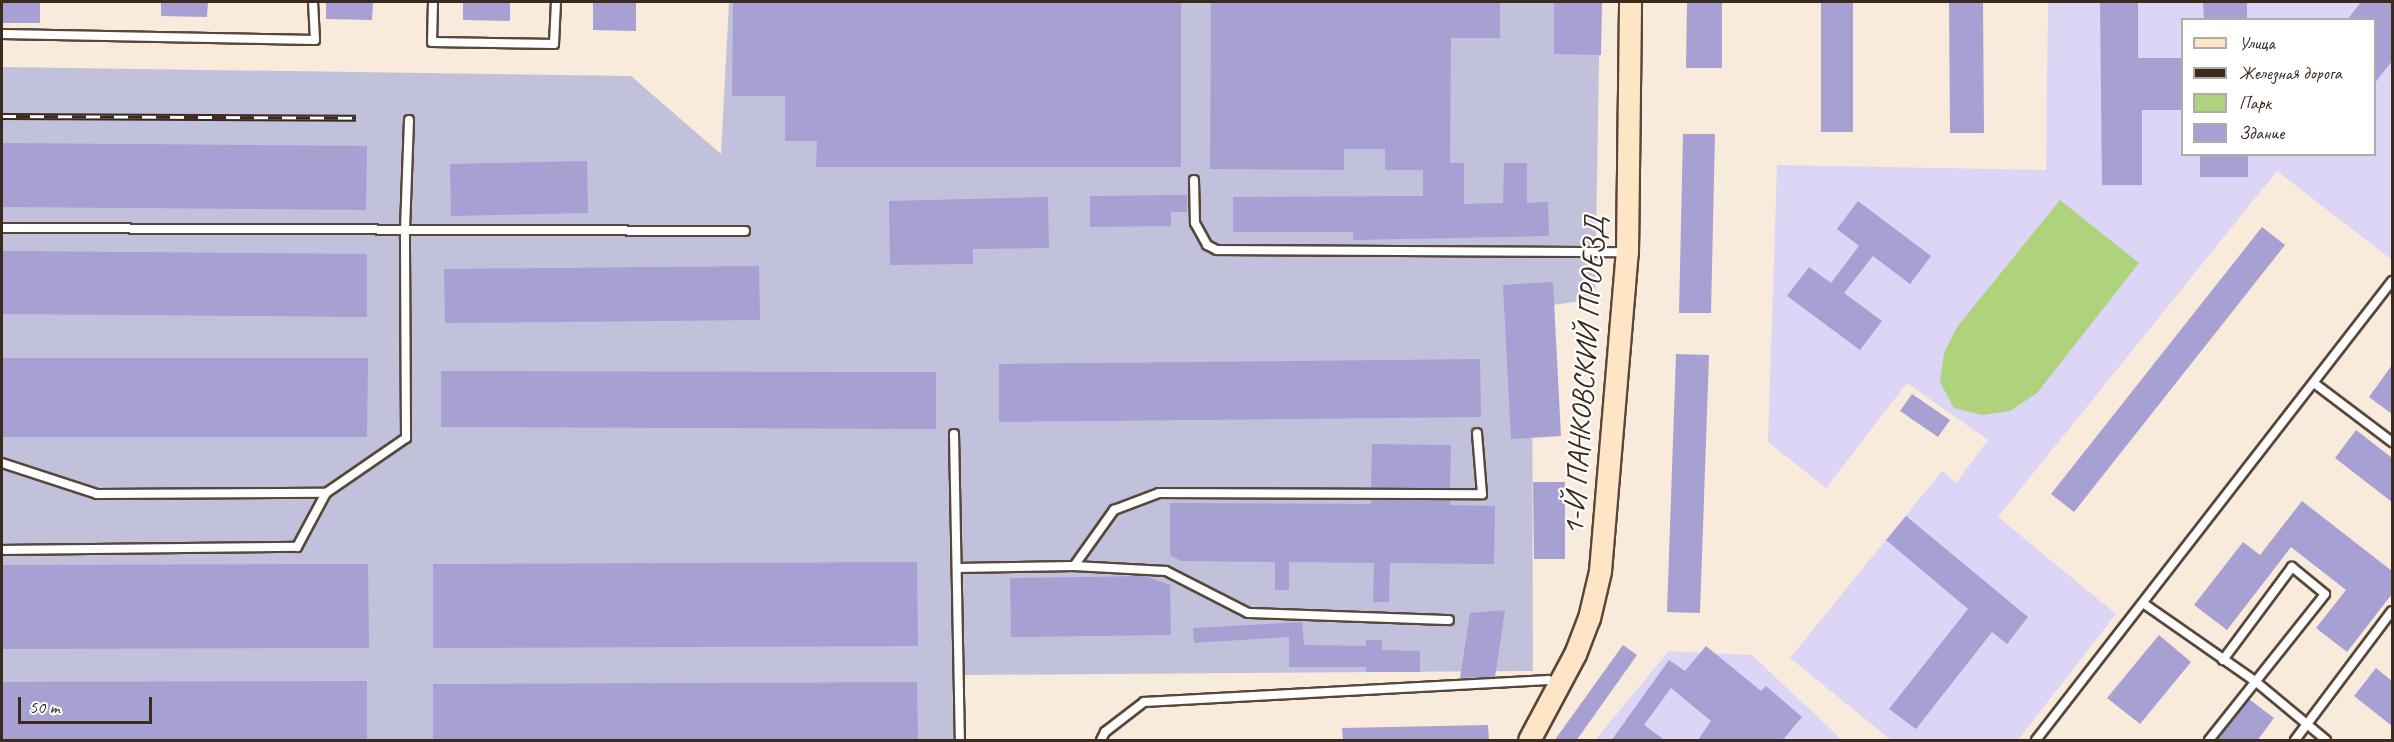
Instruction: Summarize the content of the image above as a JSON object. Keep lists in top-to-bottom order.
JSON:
{
  "streets": {
    "street": ["1-Й ПАНКОВСКИЙ ПРОЕЗД"]
  },
  "legend": [
    "Улица",
    "Железная дорога",
    "Парк",
    "Здание"
  ],
  "scale_bar": "50 m"
}
